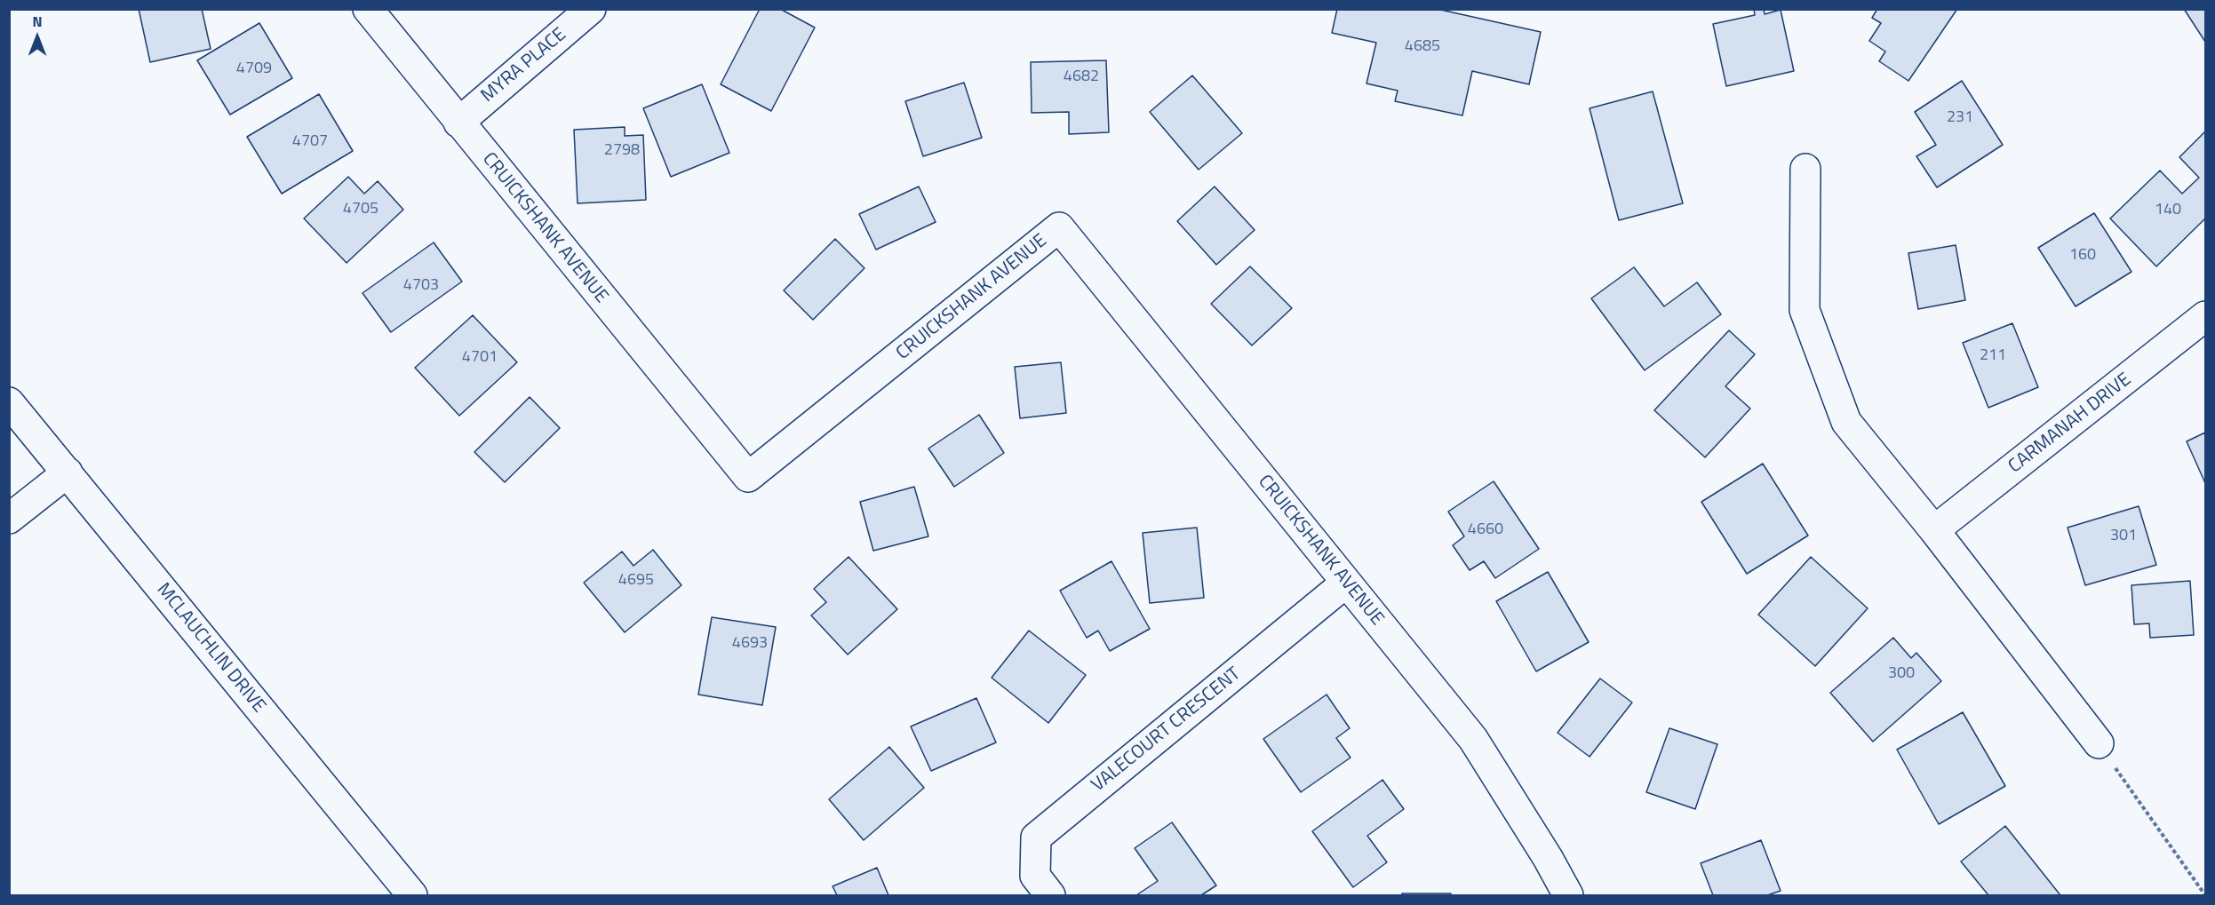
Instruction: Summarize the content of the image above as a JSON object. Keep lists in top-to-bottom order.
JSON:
{
  "streets": {
    "street": [
      "MYRA PLACE",
      "CRUICKSHANK AVENUE",
      "CARMANAH DRIVE",
      "MCLAUCHLIN DRIVE",
      "VALECOURT CRESCENT"
    ]
  },
  "crossings": [
    ["MYRA PLACE", "CRUICKSHANK AVENUE"],
    ["CRUICKSHANK AVENUE", "VALECOURT CRESCENT"]
  ],
  "house_numbers": [
    "4685",
    "4709",
    "4682",
    "231",
    "4707",
    "2798",
    "4705",
    "140",
    "160",
    "4703",
    "211",
    "4701",
    "4660",
    "301",
    "4695",
    "4693",
    "300"
  ],
  "north": "top"
}
